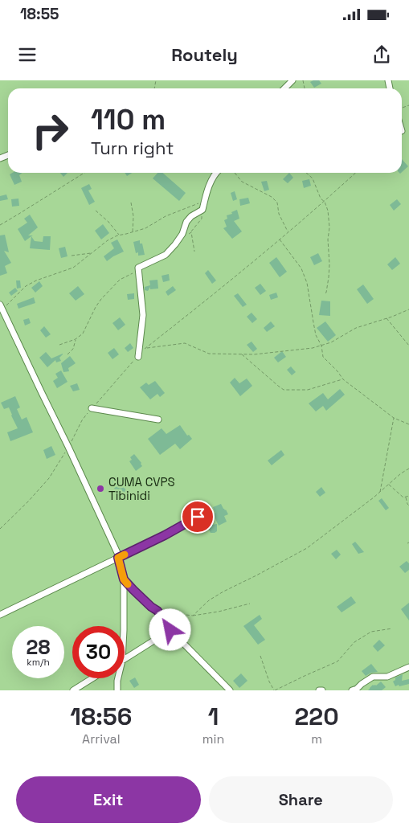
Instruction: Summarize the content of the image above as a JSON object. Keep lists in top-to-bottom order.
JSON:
{
  "places": ["CUMA CVPS Tibinidi"],
  "page": {
    "status": "18:55",
    "header": "Routely",
    "turn": ["110 m", "Turn right"],
    "speed": "28 km/h",
    "limit": "30",
    "eta": [
      "18:56",
      "Arrival",
      "1",
      "min",
      "220",
      "m"
    ],
    "buttons": ["Exit", "Share"]
  }
}
